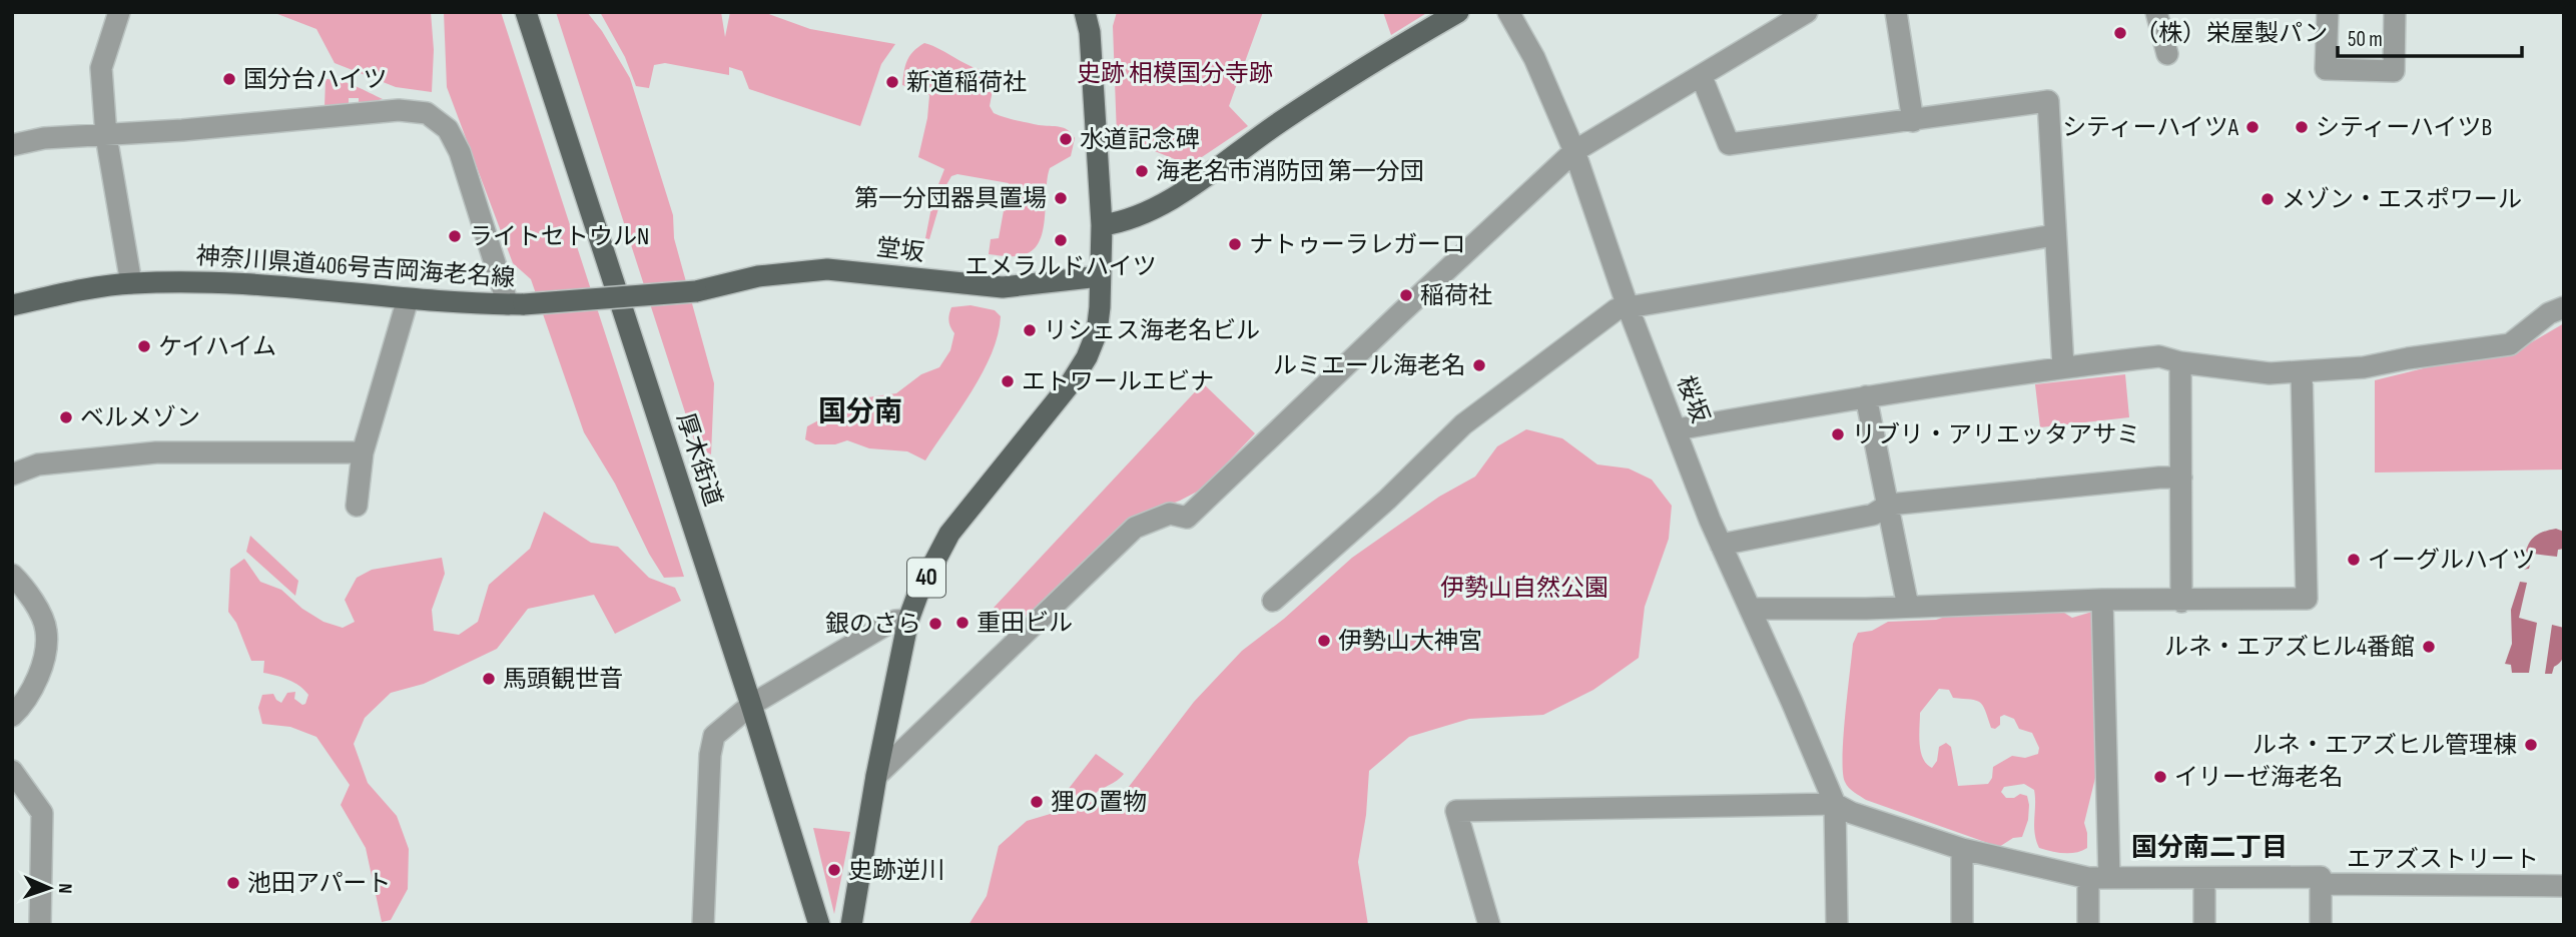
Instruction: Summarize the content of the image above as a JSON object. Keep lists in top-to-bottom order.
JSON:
{
  "streets": {
    "main road": [
      "堂坂",
      "神奈川県道406号吉岡海老名線",
      "厚木街道",
      "40"
    ],
    "street": ["桜坂", "エアズストリート"]
  },
  "crossings": [
    ["堂坂", "神奈川県道406号吉岡海老名線"],
    ["堂坂", "40"]
  ],
  "districts": ["国分南", "国分南二丁目"],
  "parks": ["史跡 相模国分寺跡", "伊勢山自然公園"],
  "places": [
    "（株）栄屋製パン",
    "国分台ハイツ",
    "新道稲荷社",
    "シティーハイツA",
    "シティーハイツB",
    "水道記念碑",
    "海老名市消防団 第一分団",
    "第一分団器具置場",
    "メゾン・エスポワール",
    "ライトセトウルN",
    "エメラルドハイツ",
    "ナトゥーラレガーロ",
    "稲荷社",
    "リシェス海老名ビル",
    "ケイハイム",
    "ルミエール海老名",
    "エトワールエビナ",
    "ベルメゾン",
    "リブリ・アリエッタアサミ",
    "イーグルハイツ",
    "重田ビル",
    "銀のさら",
    "伊勢山大神宮",
    "ルネ・エアズヒル4番館",
    "馬頭観世音",
    "ルネ・エアズヒル管理棟",
    "イリーゼ海老名",
    "狸の置物",
    "史跡逆川",
    "池田アパート"
  ],
  "scale_bar": "50 m",
  "north": "right"
}
